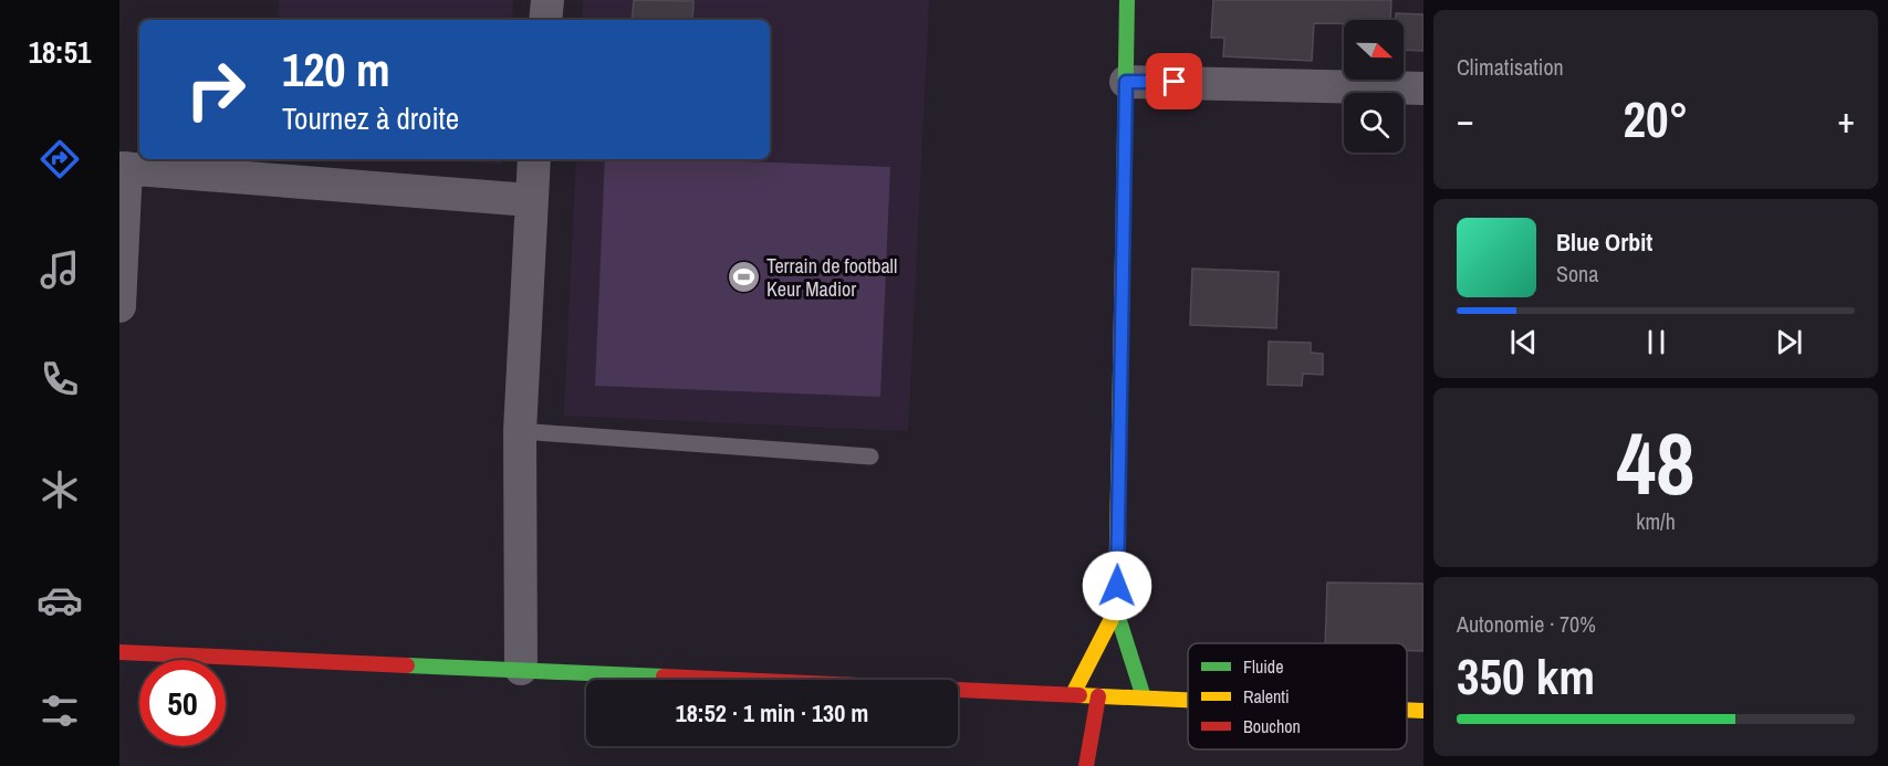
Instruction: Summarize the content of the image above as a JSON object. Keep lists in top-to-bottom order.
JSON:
{
  "places": {
    "sports": ["Terrain de football Keur Madior"]
  },
  "legend": ["Fluide", "Ralenti", "Bouchon"],
  "north": "right",
  "page": {
    "tabs": "18:51",
    "tile": [
      "Climatisation",
      ["48", "km/h"],
      ["Autonomie · 70%", "350 km"]
    ],
    "turn": ["120 m", "Tournez à droite"],
    "heat": ["−", "20°", "+"],
    "song": ["Blue Orbit", "Sona"],
    "limit": "50",
    "trip": "18:52 · 1 min · 130 m"
  }
}
